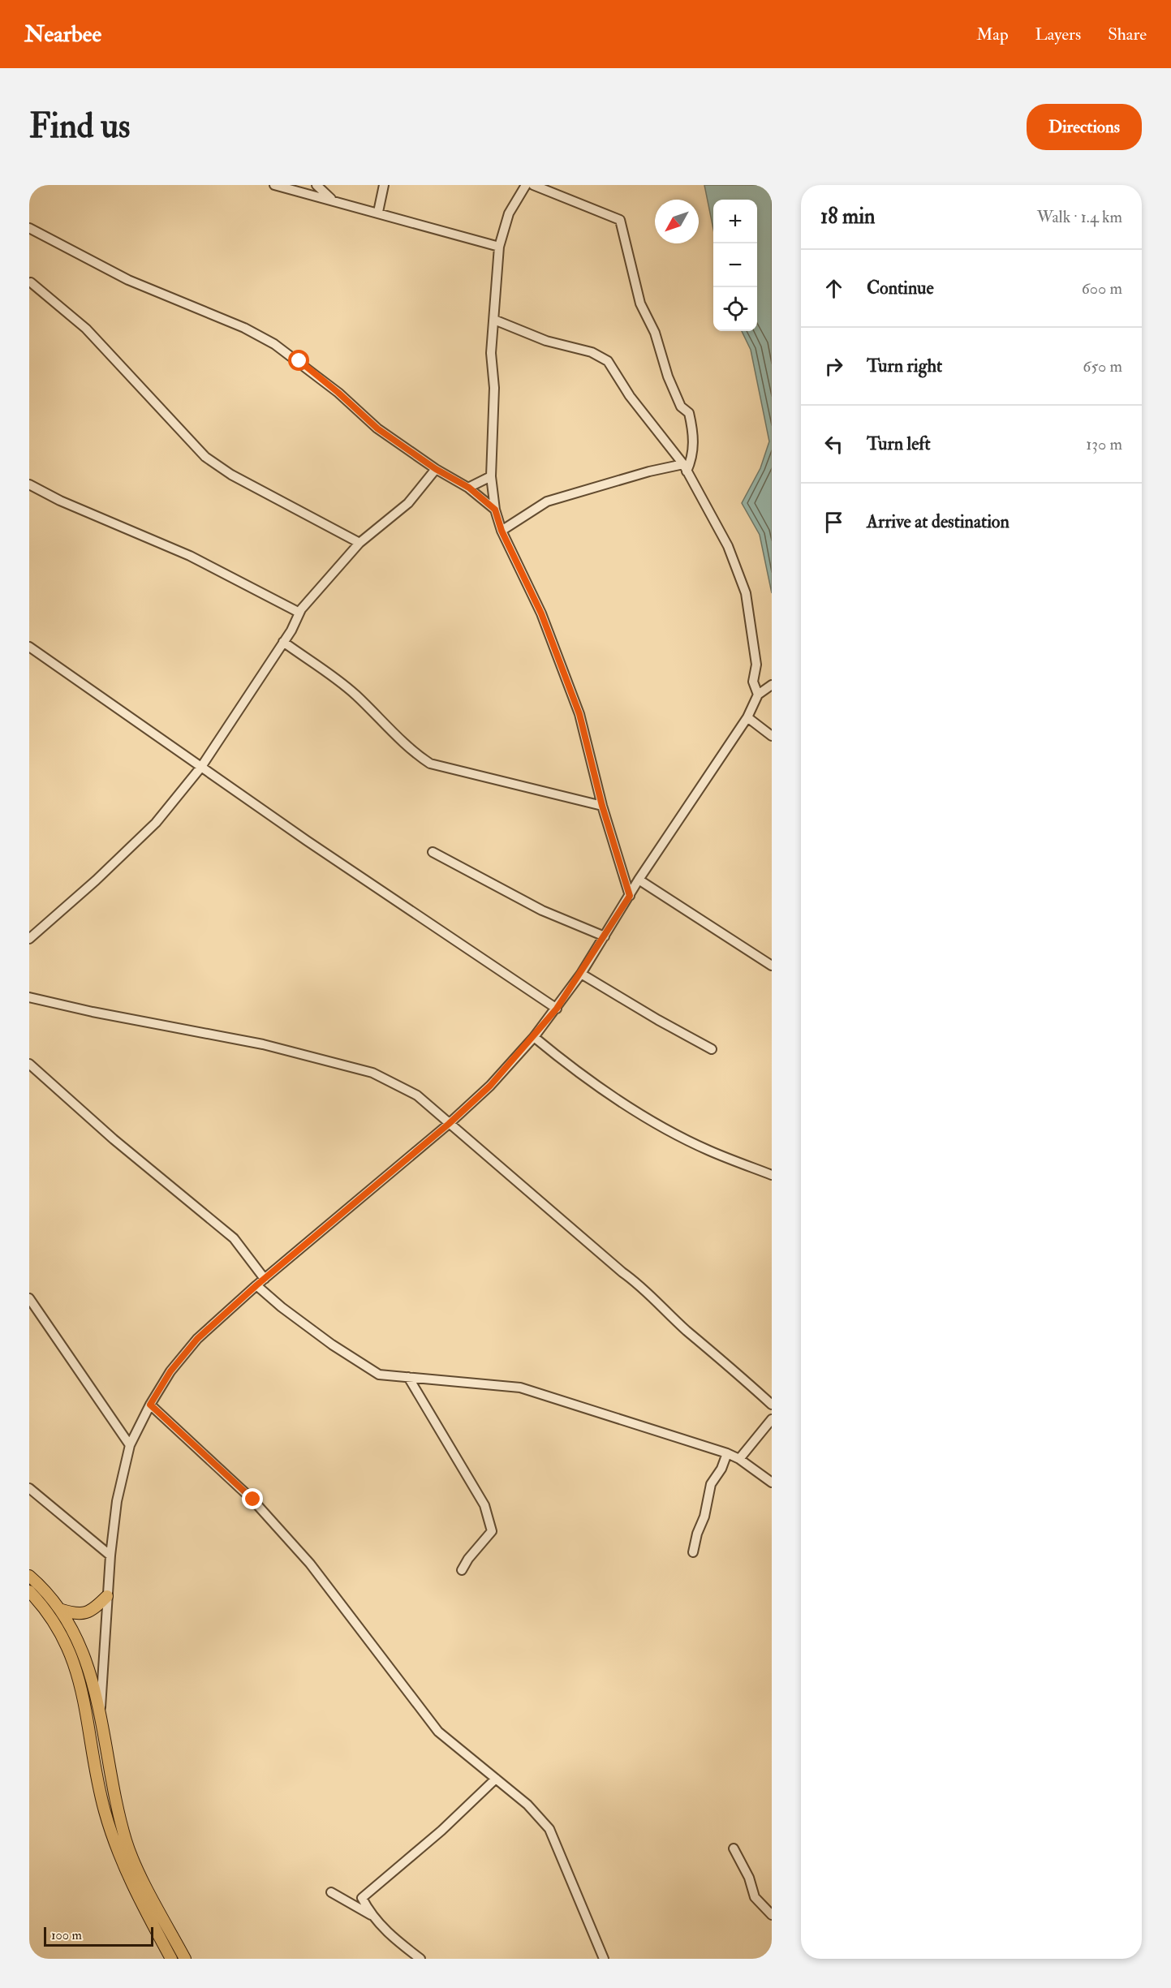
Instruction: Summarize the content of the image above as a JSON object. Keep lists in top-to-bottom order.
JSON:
{
  "scale_bar": "100 m",
  "north": "bottom left",
  "page": {
    "header": "Nearbee",
    "nav": ["Map", "Layers", "Share"],
    "buttons": "Directions",
    "title": "Find us",
    "heading": ["18 min", "Walk · 1.4 km"],
    "map_buttons": ["+", "−"],
    "list": [
      ["Continue", "600 m"],
      ["Turn right", "650 m"],
      ["Turn left", "130 m"],
      "Arrive at destination"
    ],
    "scale": "100 m"
  }
}
